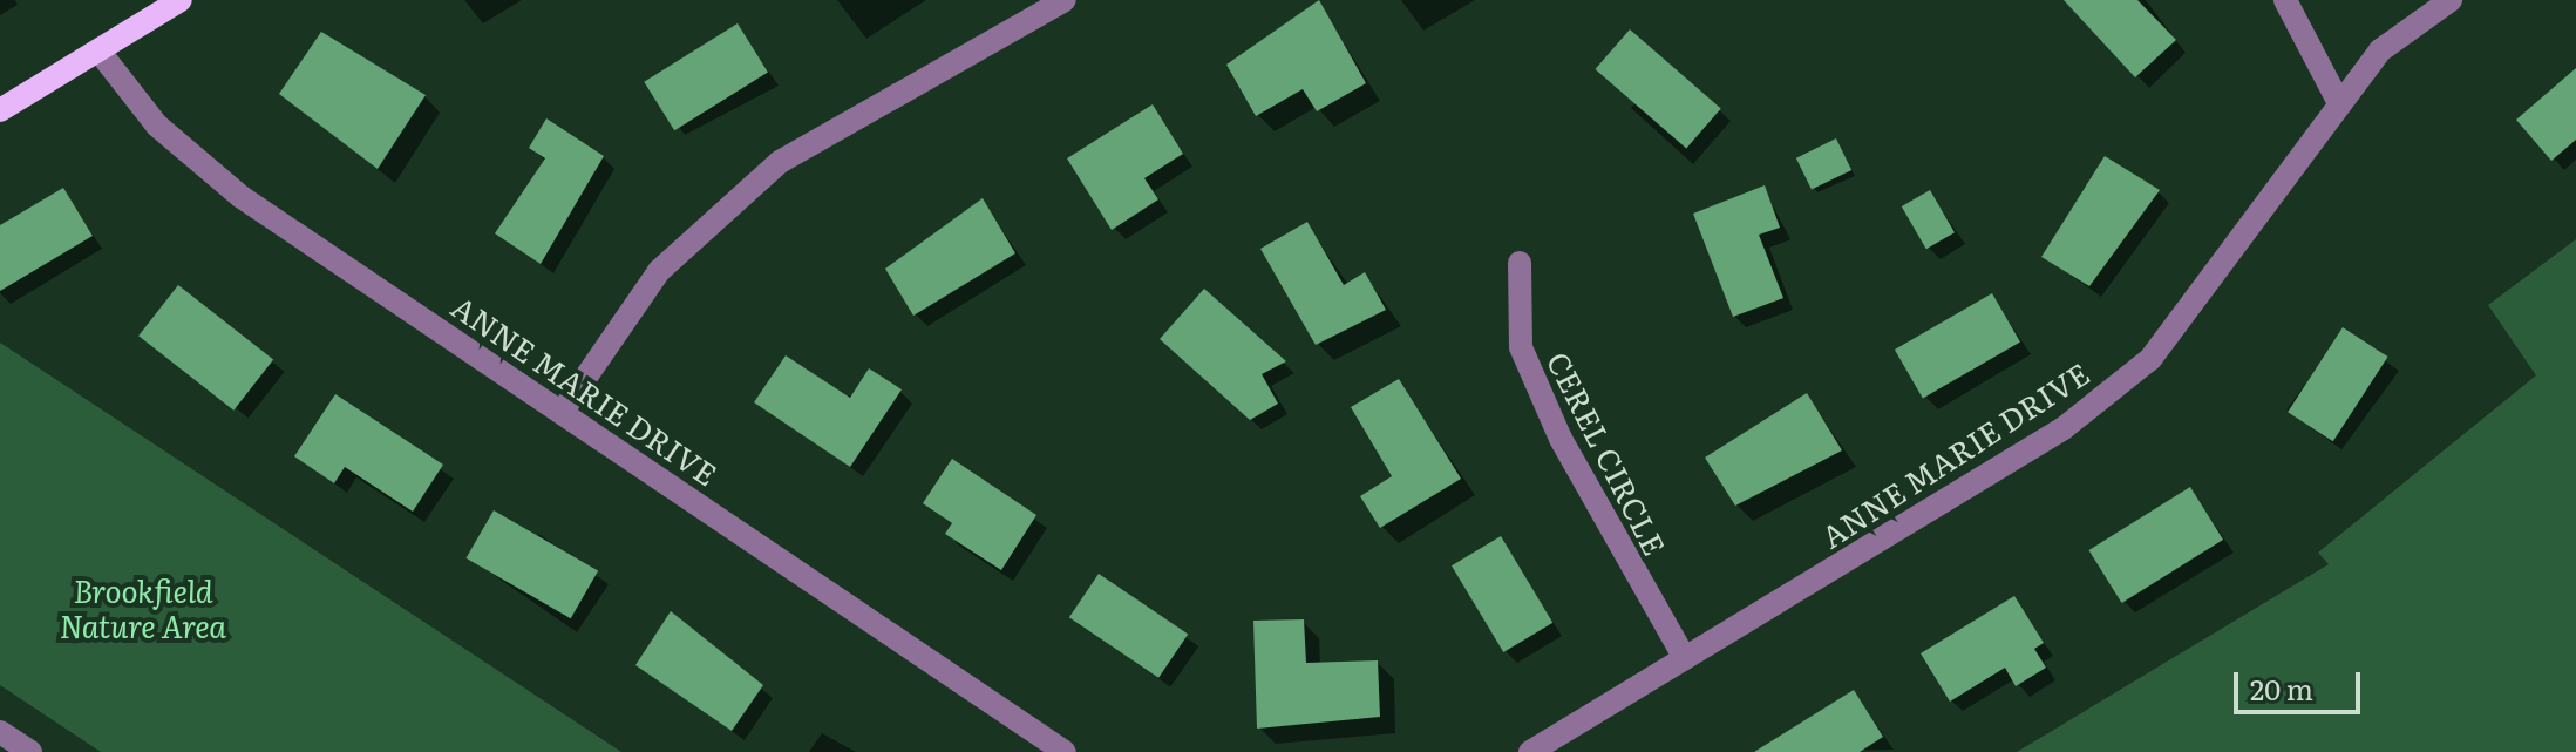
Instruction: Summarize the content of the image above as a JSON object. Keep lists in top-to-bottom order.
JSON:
{
  "streets": {
    "street": ["ANNE MARIE DRIVE", "CEREL CIRCLE"]
  },
  "crossings": [
    ["ANNE MARIE DRIVE", "CEREL CIRCLE"]
  ],
  "parks": ["Brookfield Nature Area"],
  "scale_bar": "20 m"
}
